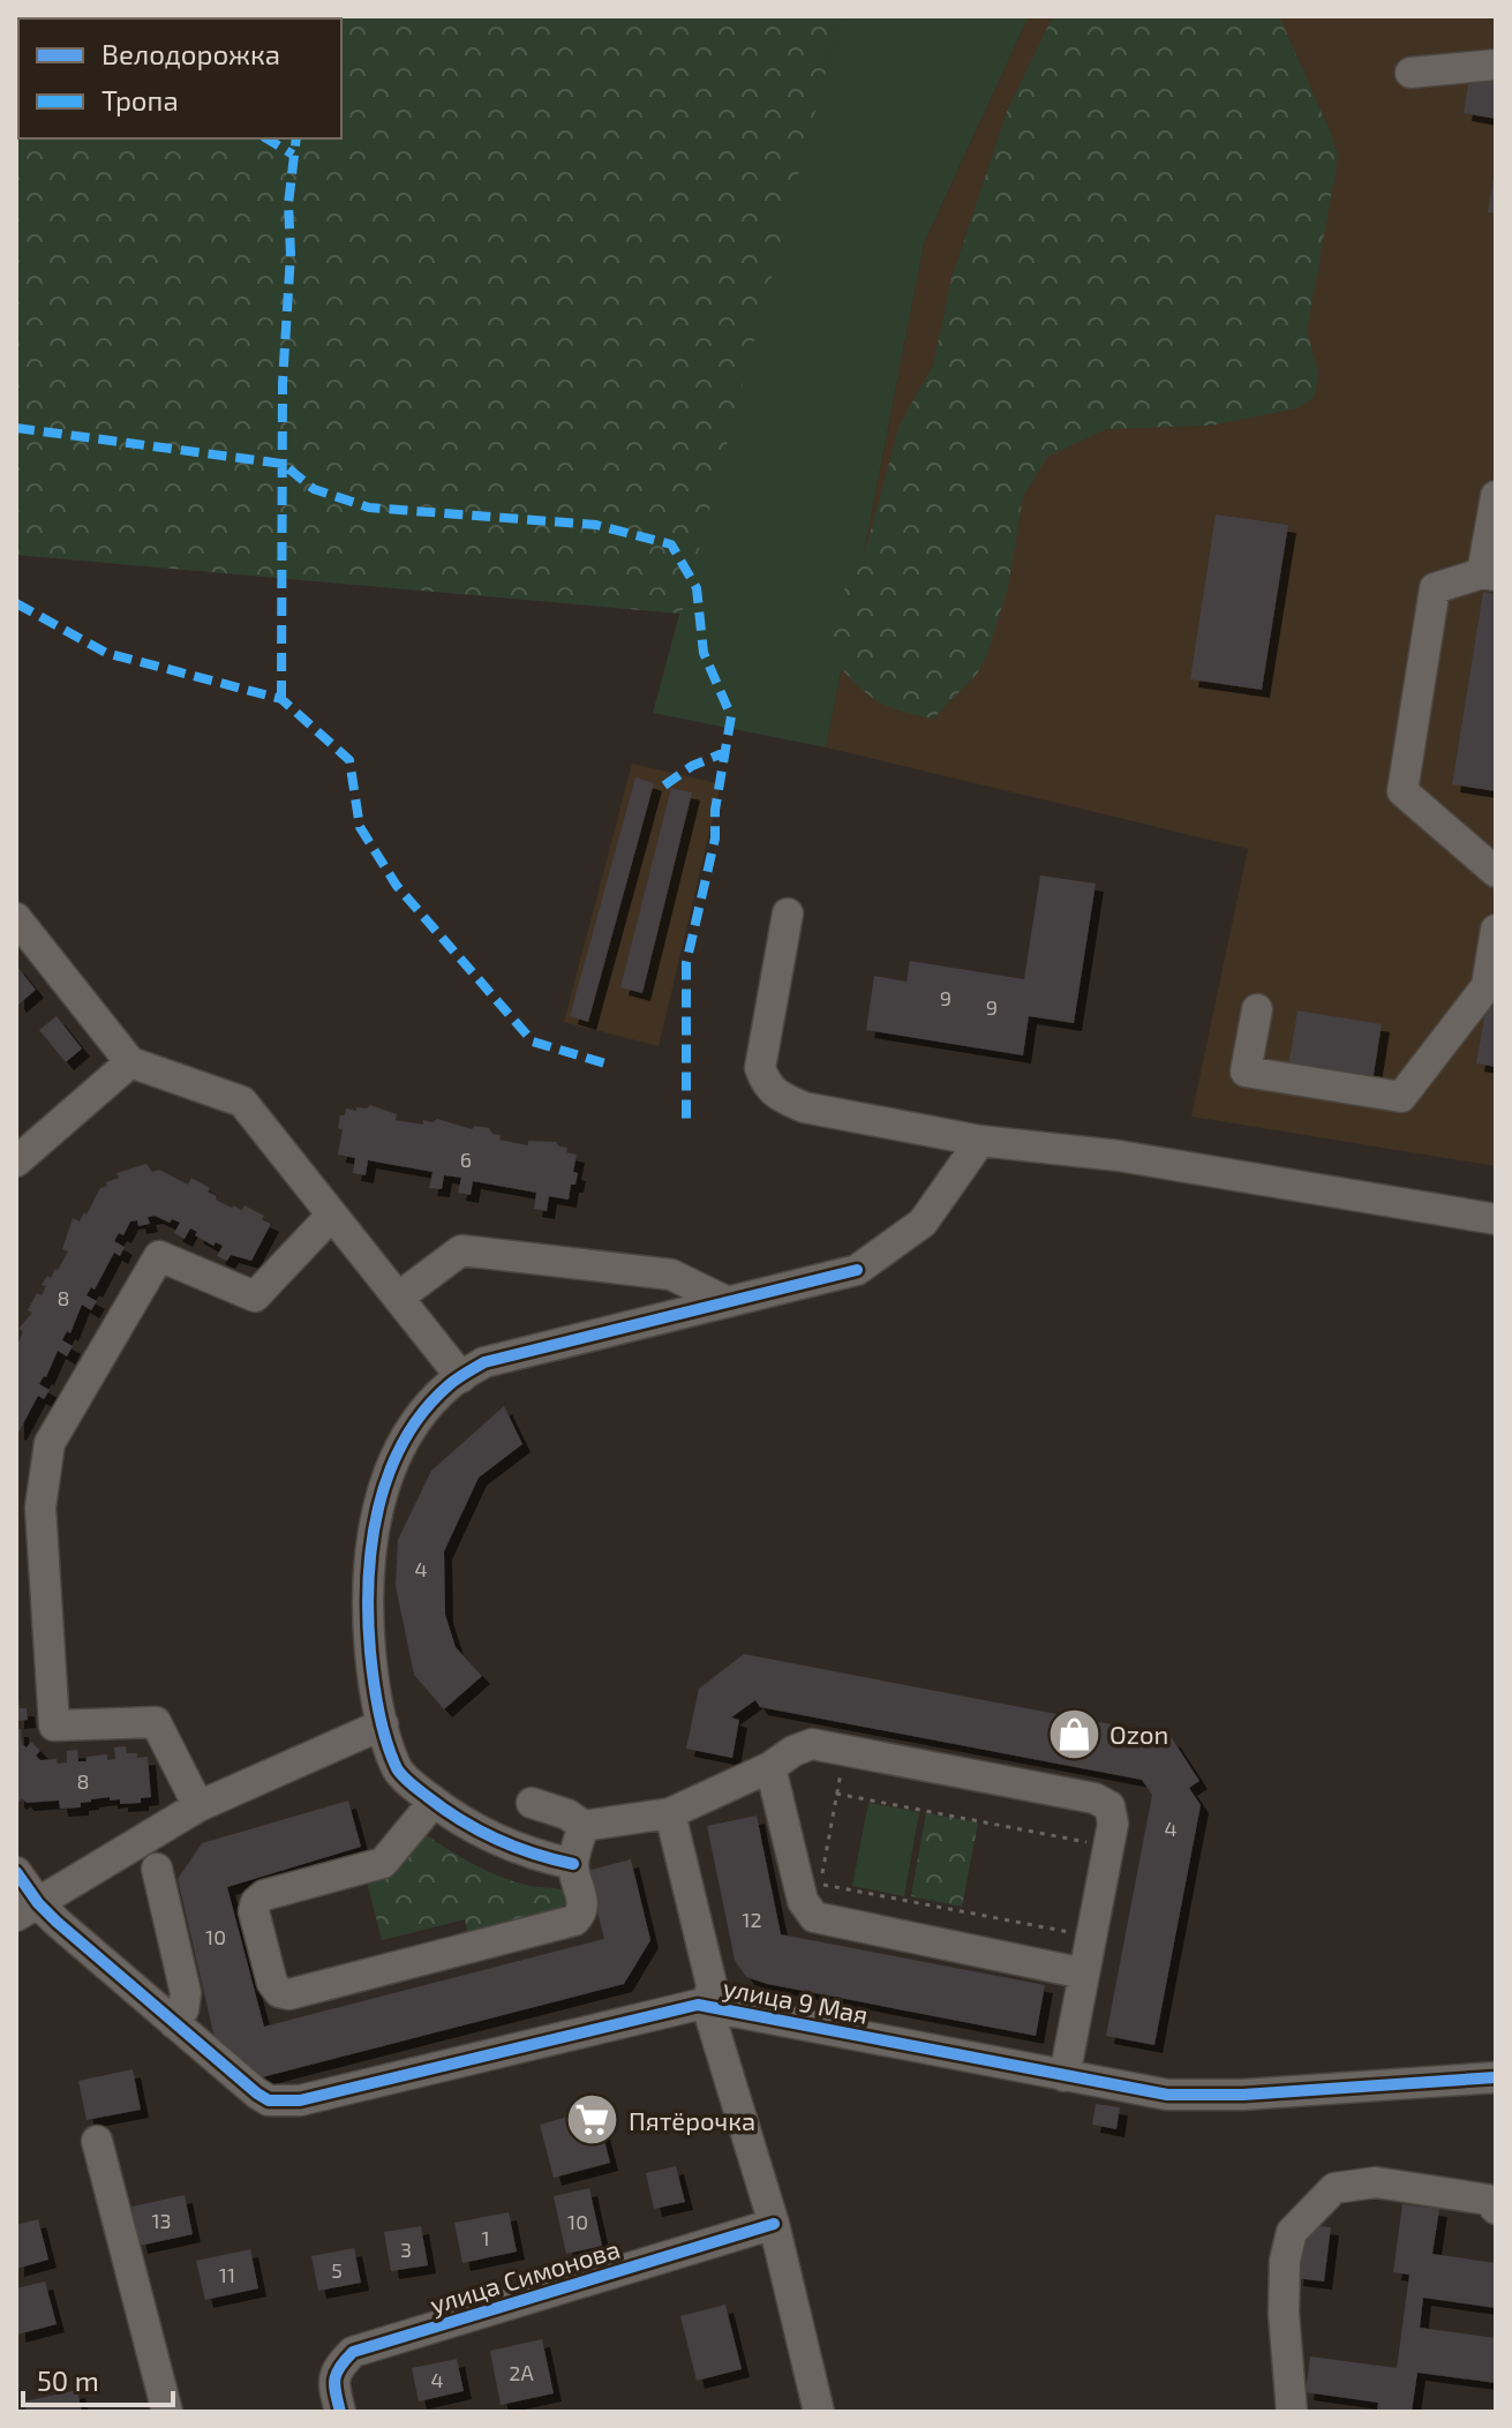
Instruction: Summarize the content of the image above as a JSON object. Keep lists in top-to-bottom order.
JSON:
{
  "streets": {
    "street": ["улица 9 Мая", "улица Симонова"]
  },
  "places": {
    "shop": ["Ozon"],
    "supermarket": ["Пятёрочка"]
  },
  "house_numbers": [
    "9",
    "9",
    "6",
    "8",
    "4",
    "8",
    "4",
    "12",
    "10",
    "13",
    "10",
    "1",
    "3",
    "5",
    "11",
    "2А",
    "4"
  ],
  "legend": ["Велодорожка", "Тропа"],
  "scale_bar": "50 m"
}
